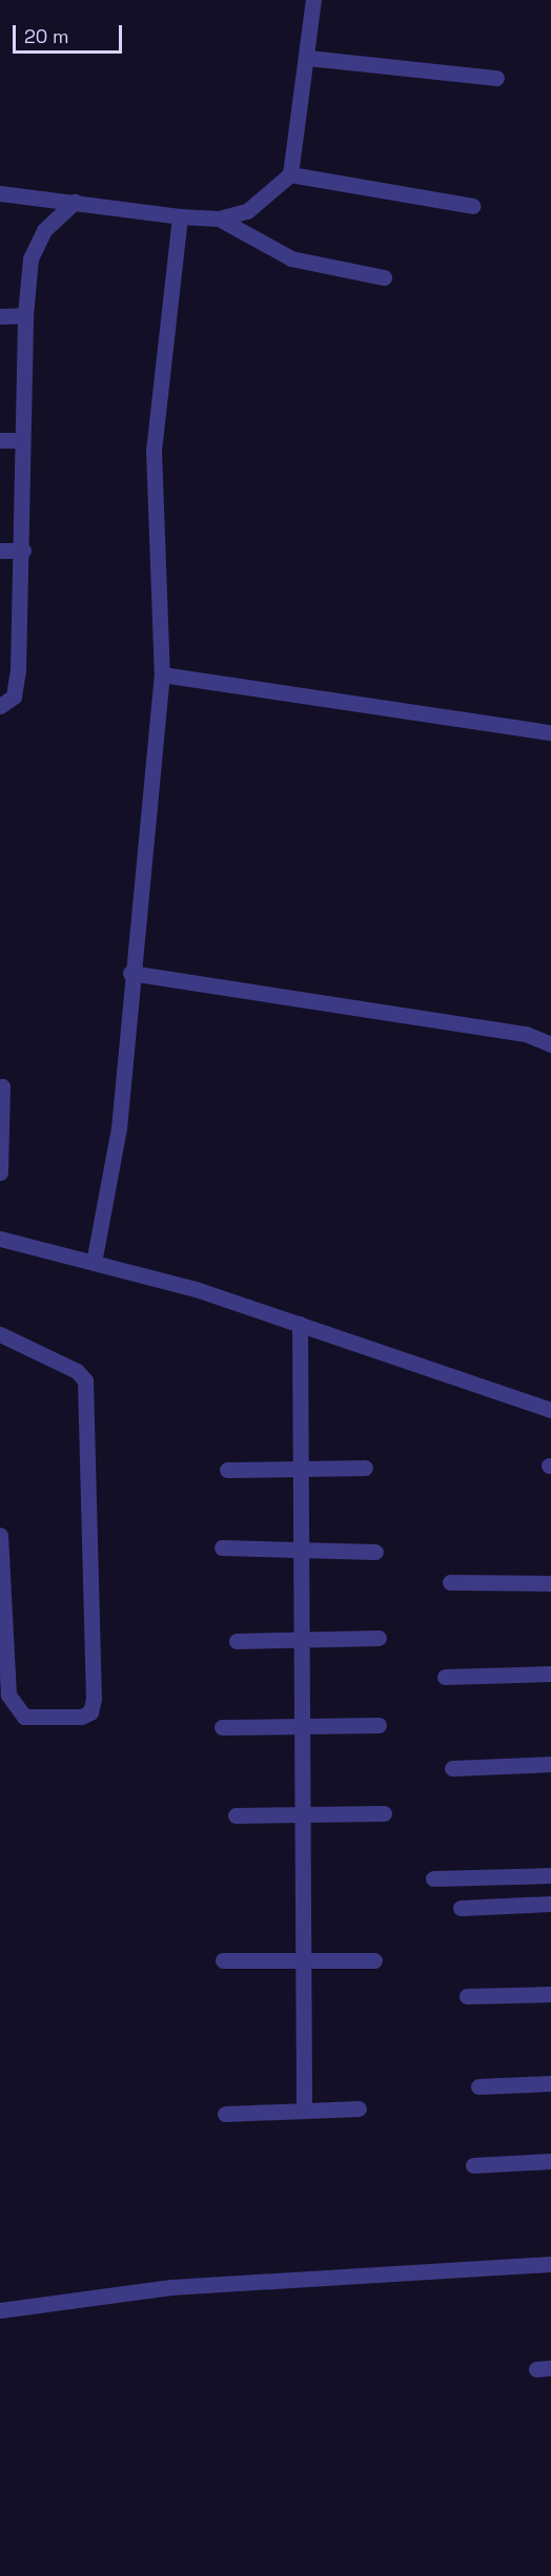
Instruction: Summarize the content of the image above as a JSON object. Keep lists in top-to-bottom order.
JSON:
{
  "scale_bar": "20 m"
}
